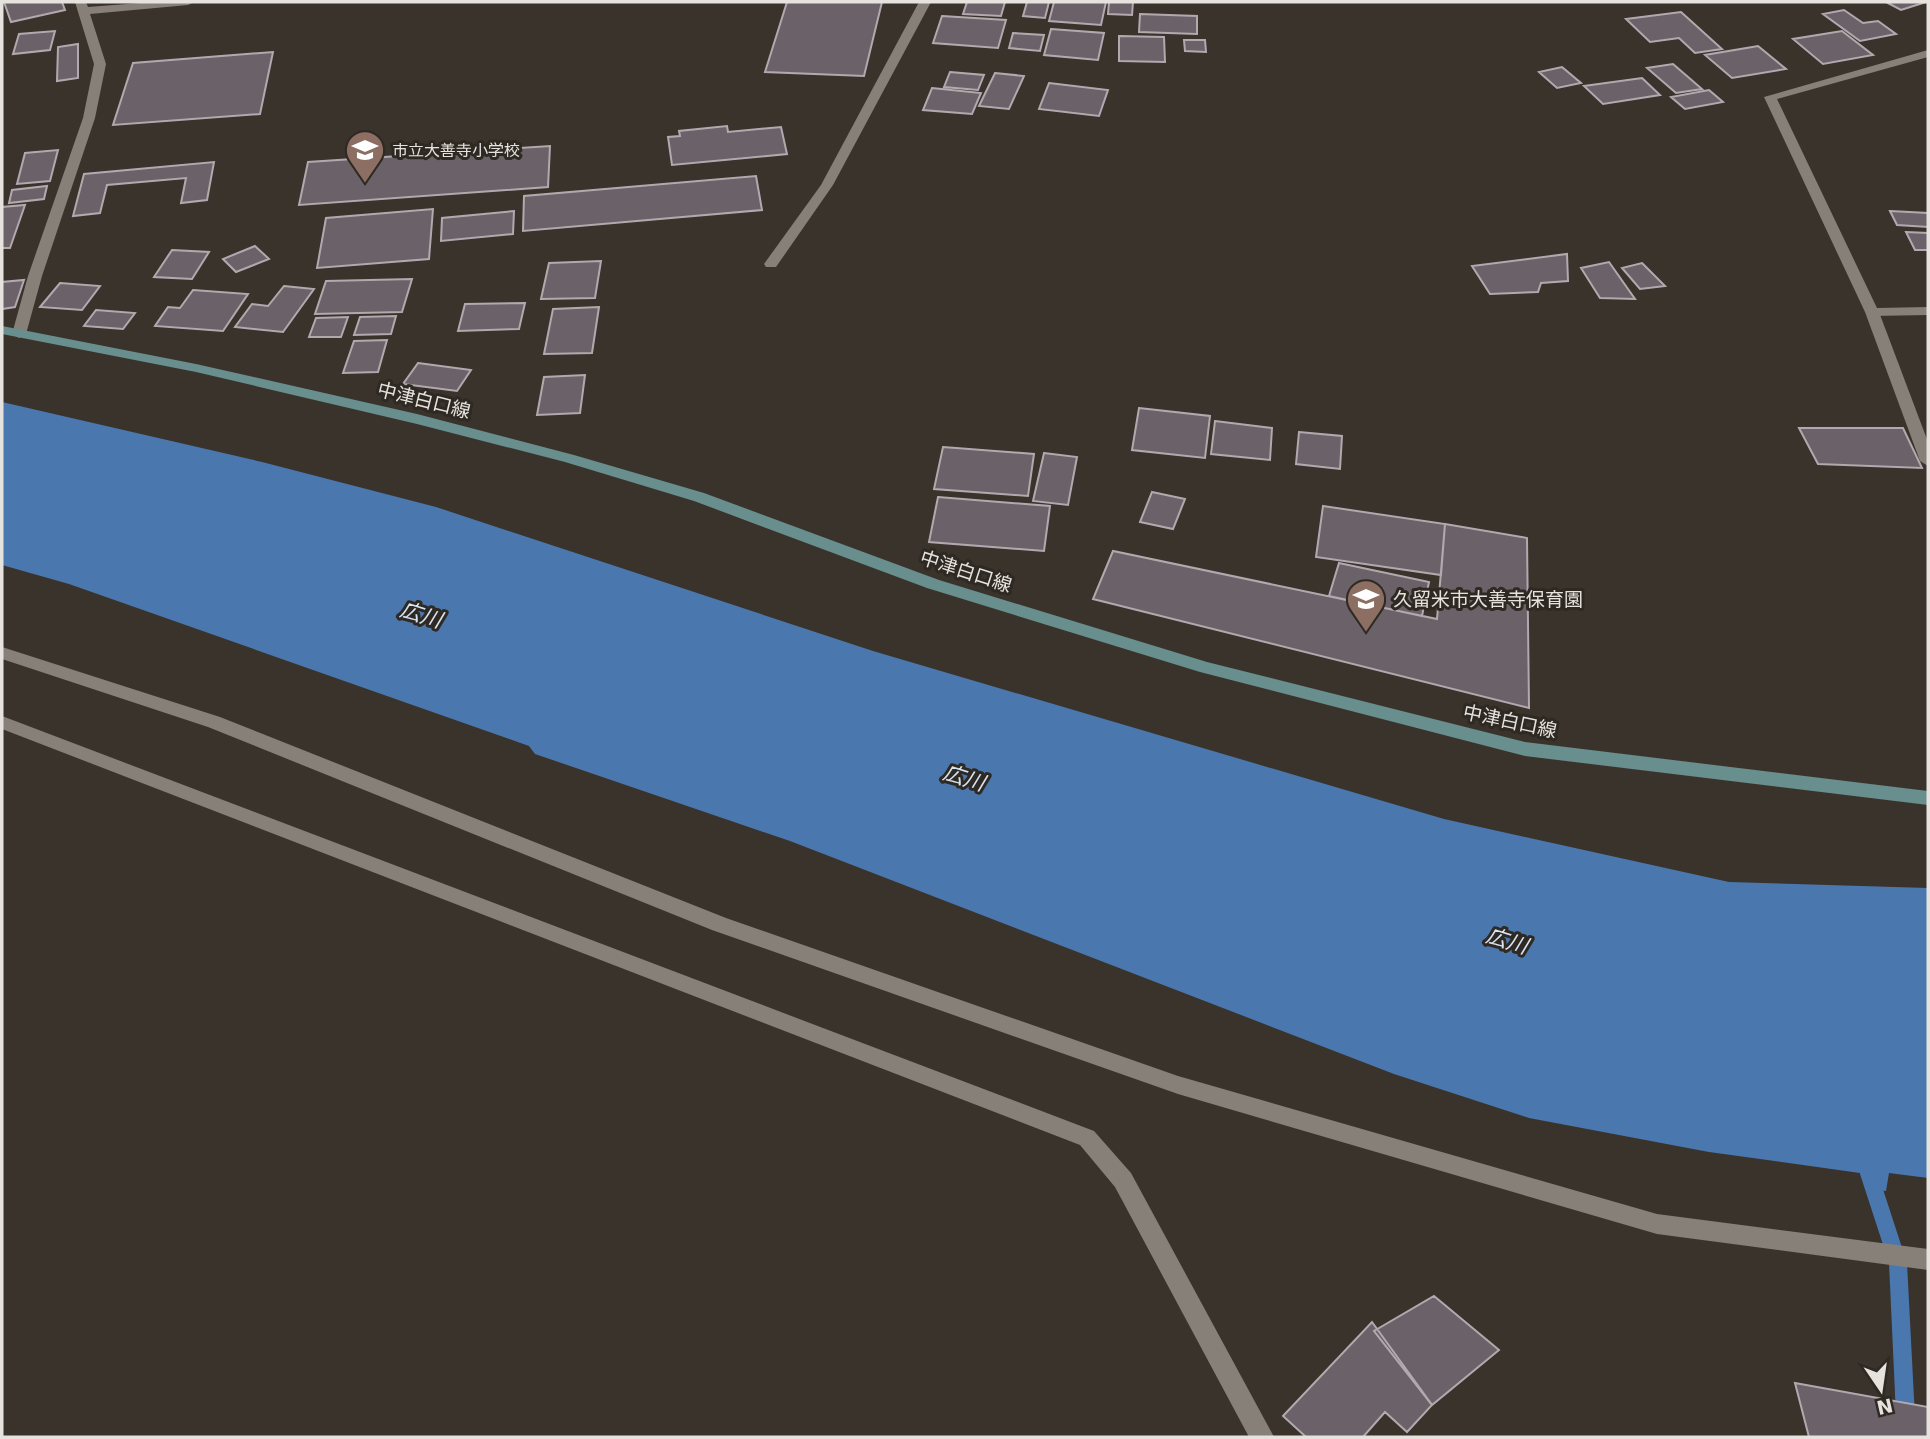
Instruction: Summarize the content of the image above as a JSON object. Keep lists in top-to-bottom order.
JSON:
{
  "streets": {
    "main road": ["中津白口線"]
  },
  "water": ["広川"],
  "places": {
    "school or university": ["市立大善寺小学校", "久留米市大善寺保育園"]
  },
  "north": "bottom"
}
